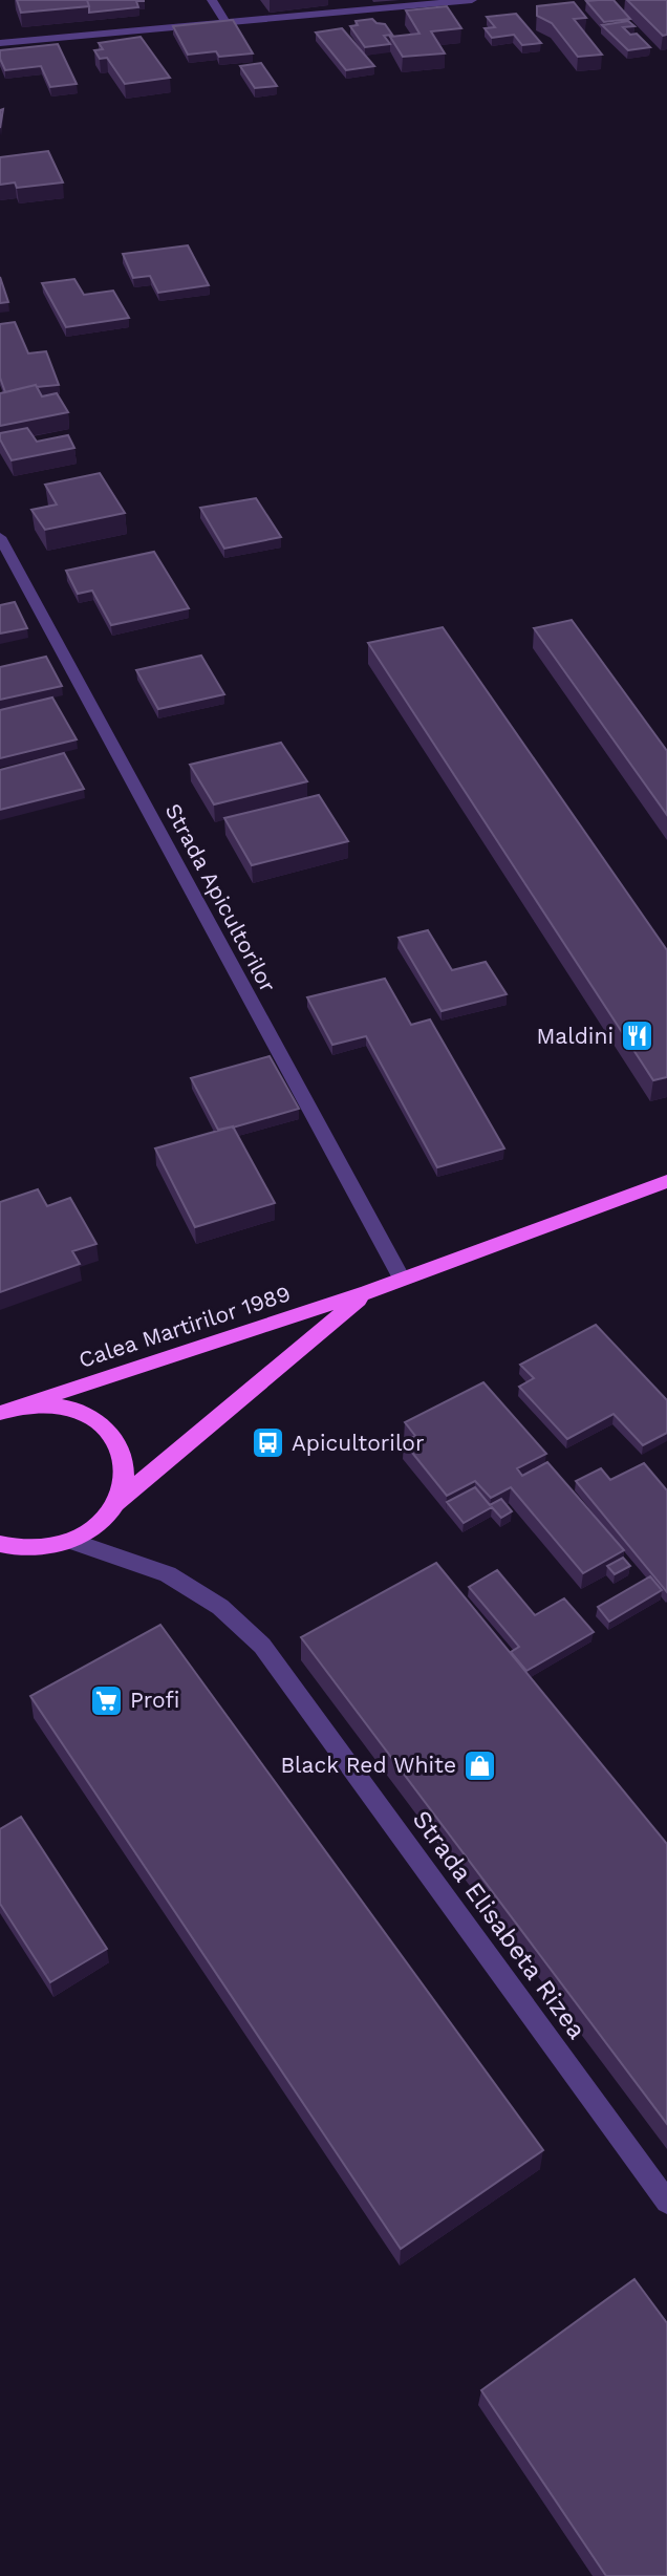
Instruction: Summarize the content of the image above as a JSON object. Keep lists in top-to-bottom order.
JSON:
{
  "streets": {
    "main road": ["Calea Martirilor 1989"],
    "street": ["Strada Apicultorilor", "Strada Elisabeta Rizea"]
  },
  "crossings": [
    ["Strada Apicultorilor", "Calea Martirilor 1989"],
    ["Calea Martirilor 1989", "Strada Elisabeta Rizea"]
  ],
  "places": {
    "restaurant": ["Maldini"],
    "bus stop": ["Apicultorilor"],
    "supermarket": ["Profi"],
    "shop": ["Black Red White"]
  }
}
